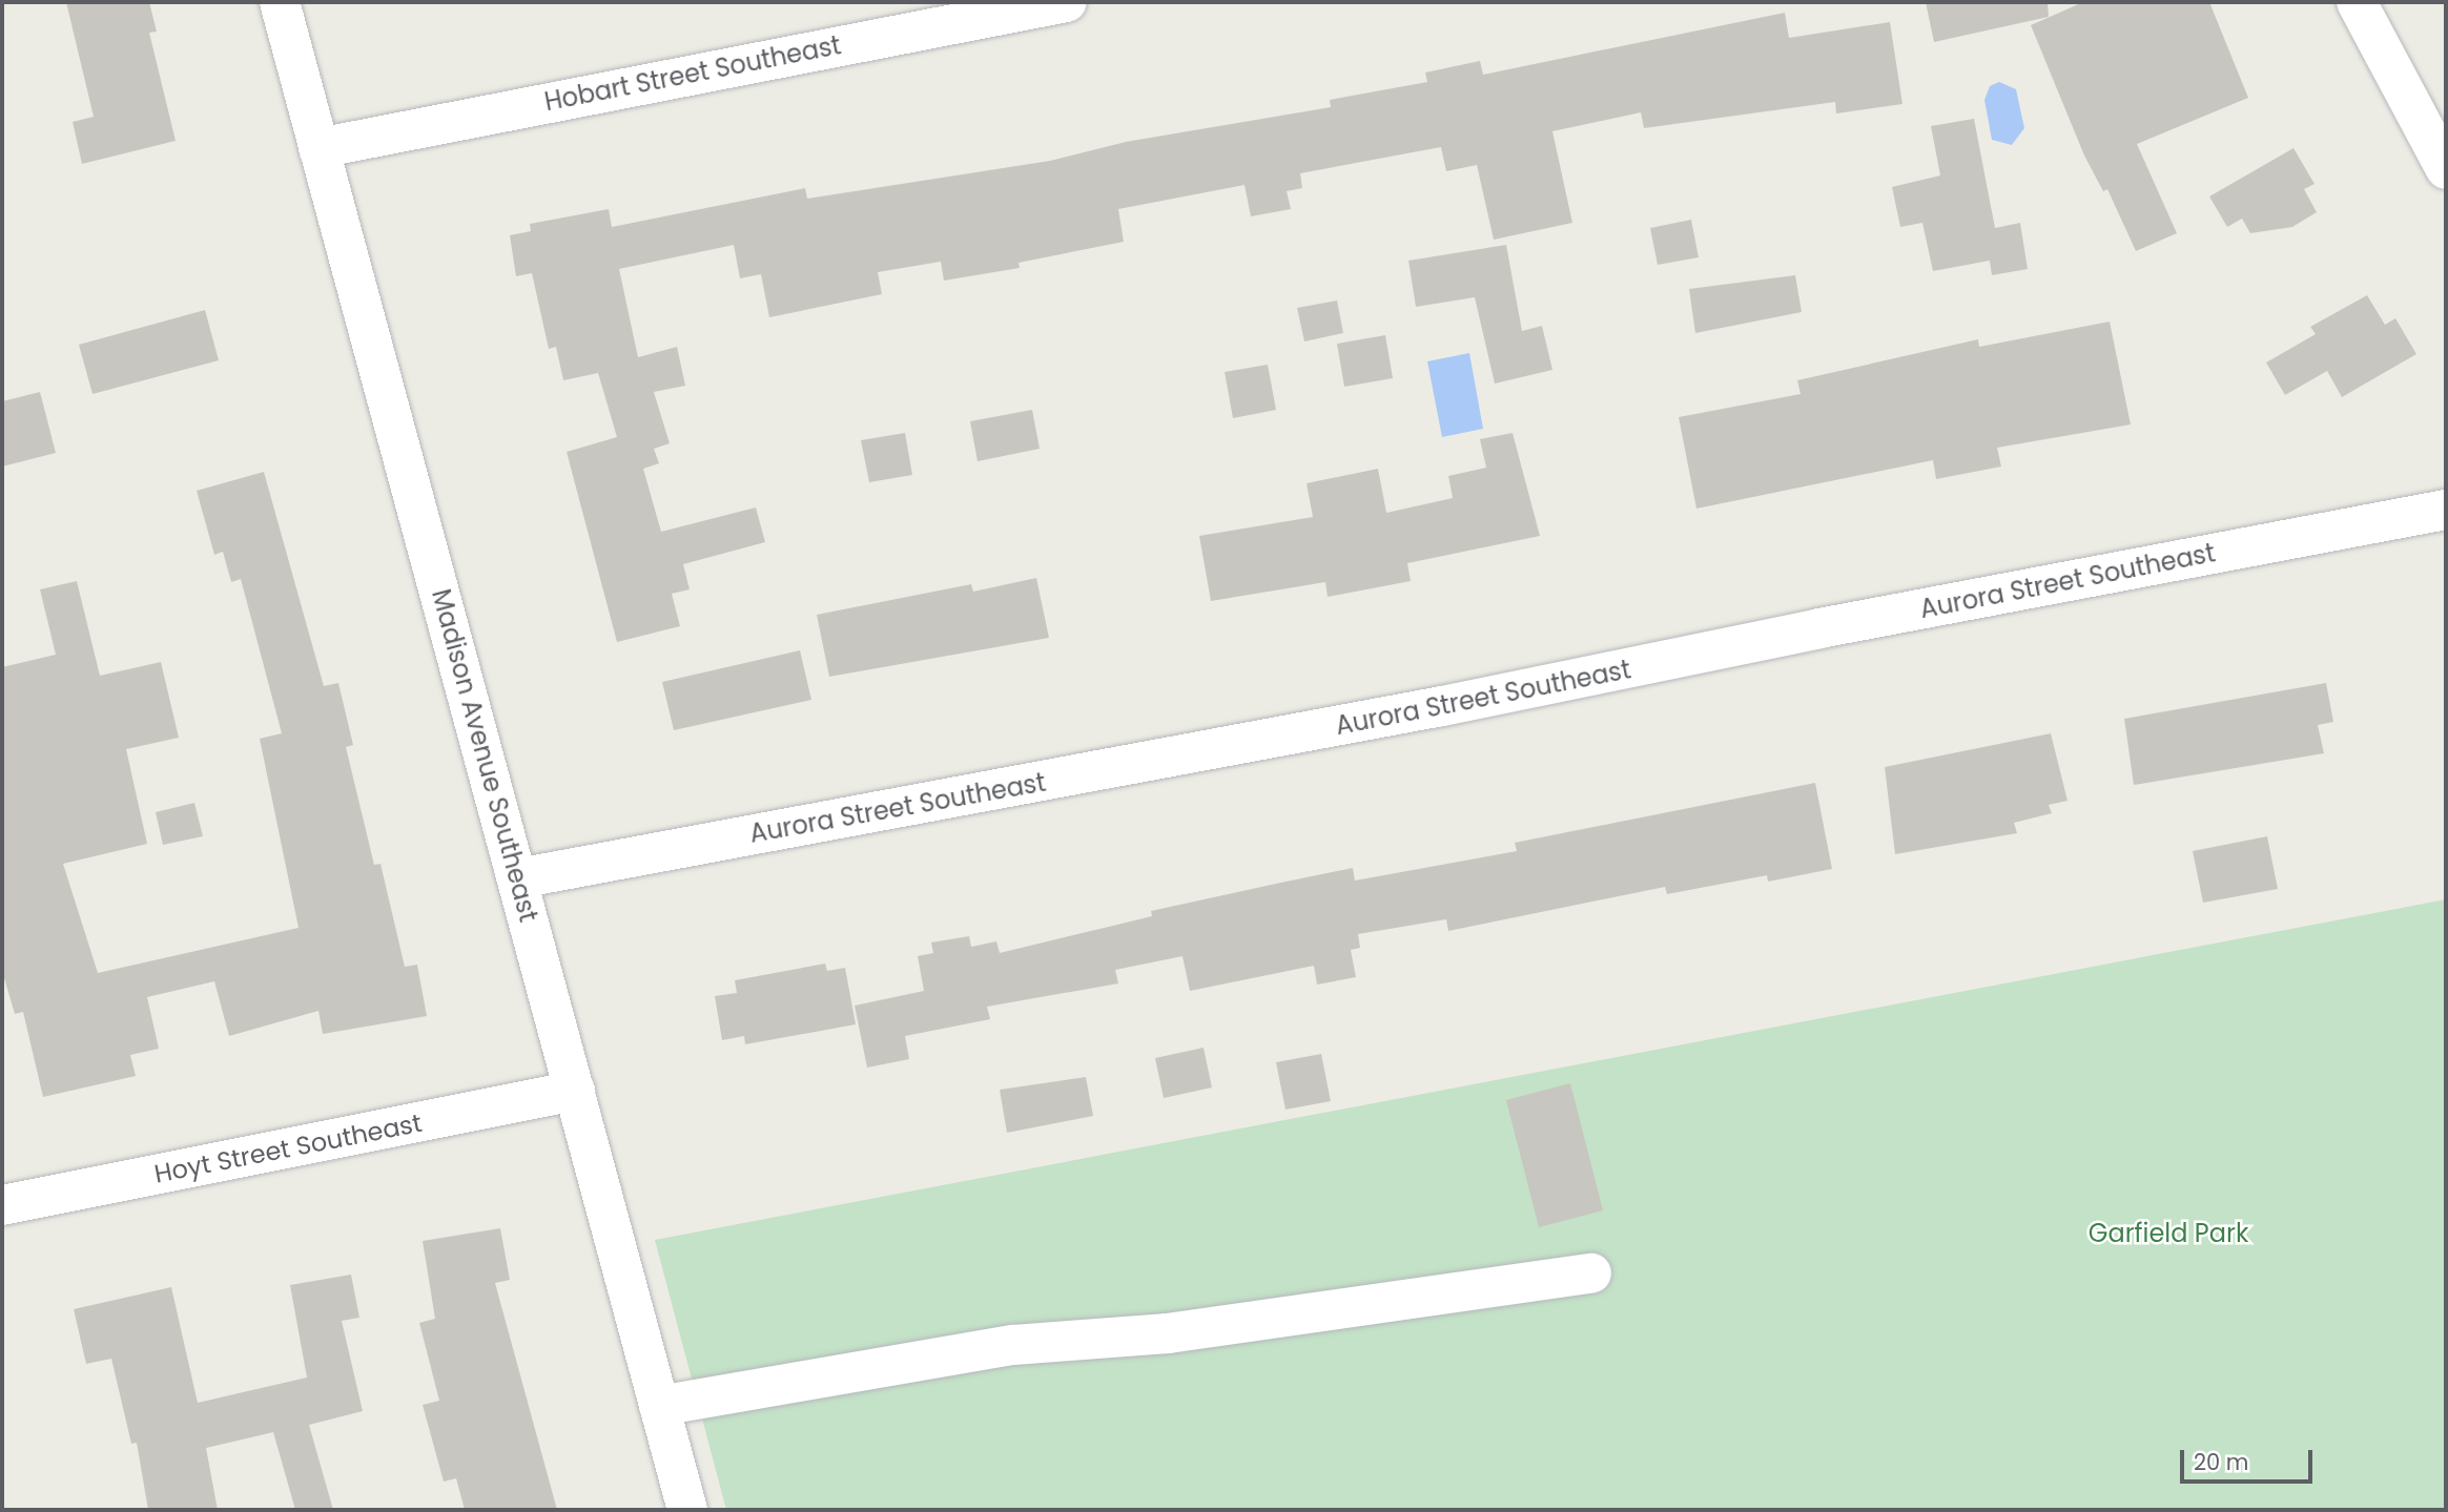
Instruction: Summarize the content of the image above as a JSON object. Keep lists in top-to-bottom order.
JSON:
{
  "streets": {
    "street": [
      "Hobart Street Southeast",
      "Aurora Street Southeast",
      "Madison Avenue Southeast",
      "Hoyt Street Southeast"
    ]
  },
  "crossings": [
    ["Hobart Street Southeast", "Madison Avenue Southeast"],
    ["Aurora Street Southeast", "Madison Avenue Southeast"],
    ["Madison Avenue Southeast", "Hoyt Street Southeast"]
  ],
  "parks": ["Garfield Park"],
  "scale_bar": "20 m"
}
